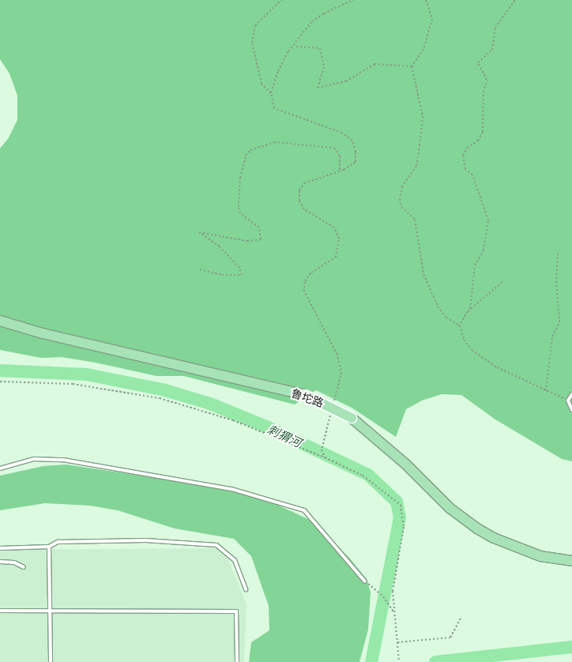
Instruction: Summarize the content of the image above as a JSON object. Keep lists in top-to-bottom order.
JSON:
{
  "streets": {
    "main road": ["鲁坨路"]
  },
  "water": ["刺猬河"]
}
